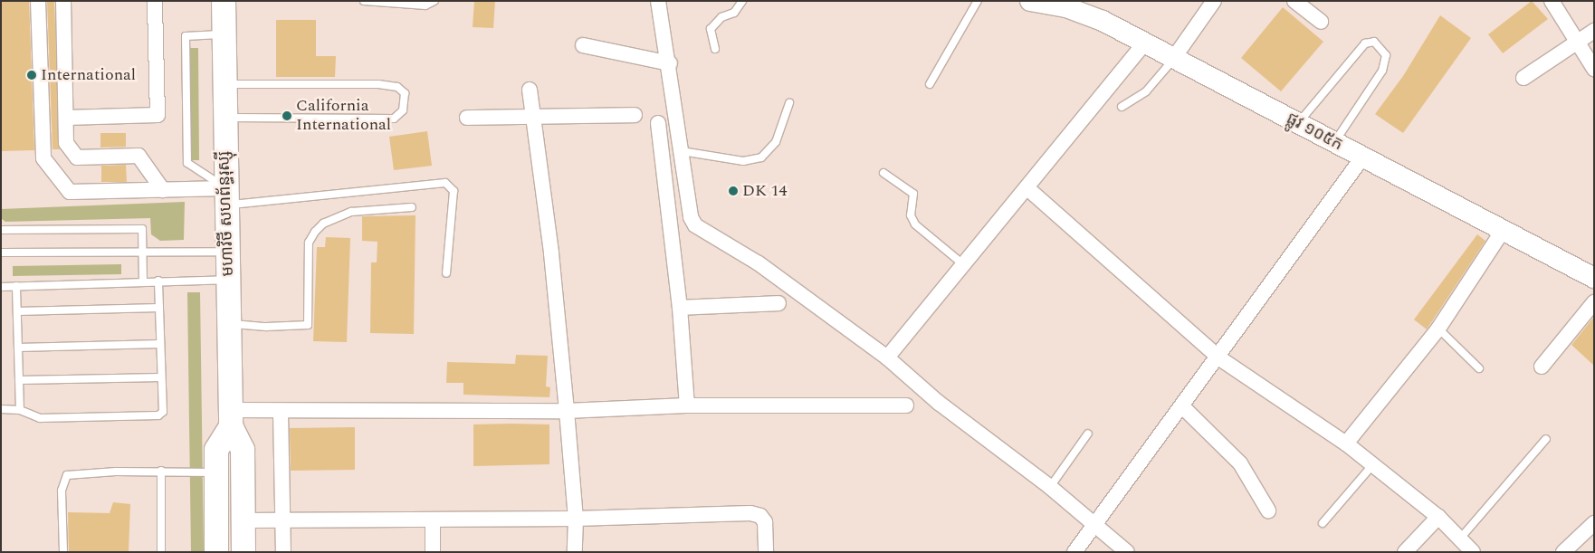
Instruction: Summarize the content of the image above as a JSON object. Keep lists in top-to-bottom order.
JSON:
{
  "streets": {
    "highway": ["មហាវិថី សហព័ន្ធរុស្ស៊ី"],
    "main road": ["ផ្លូវ ១០៥ក"]
  },
  "places": ["International", "California International", "DK 14"]
}
